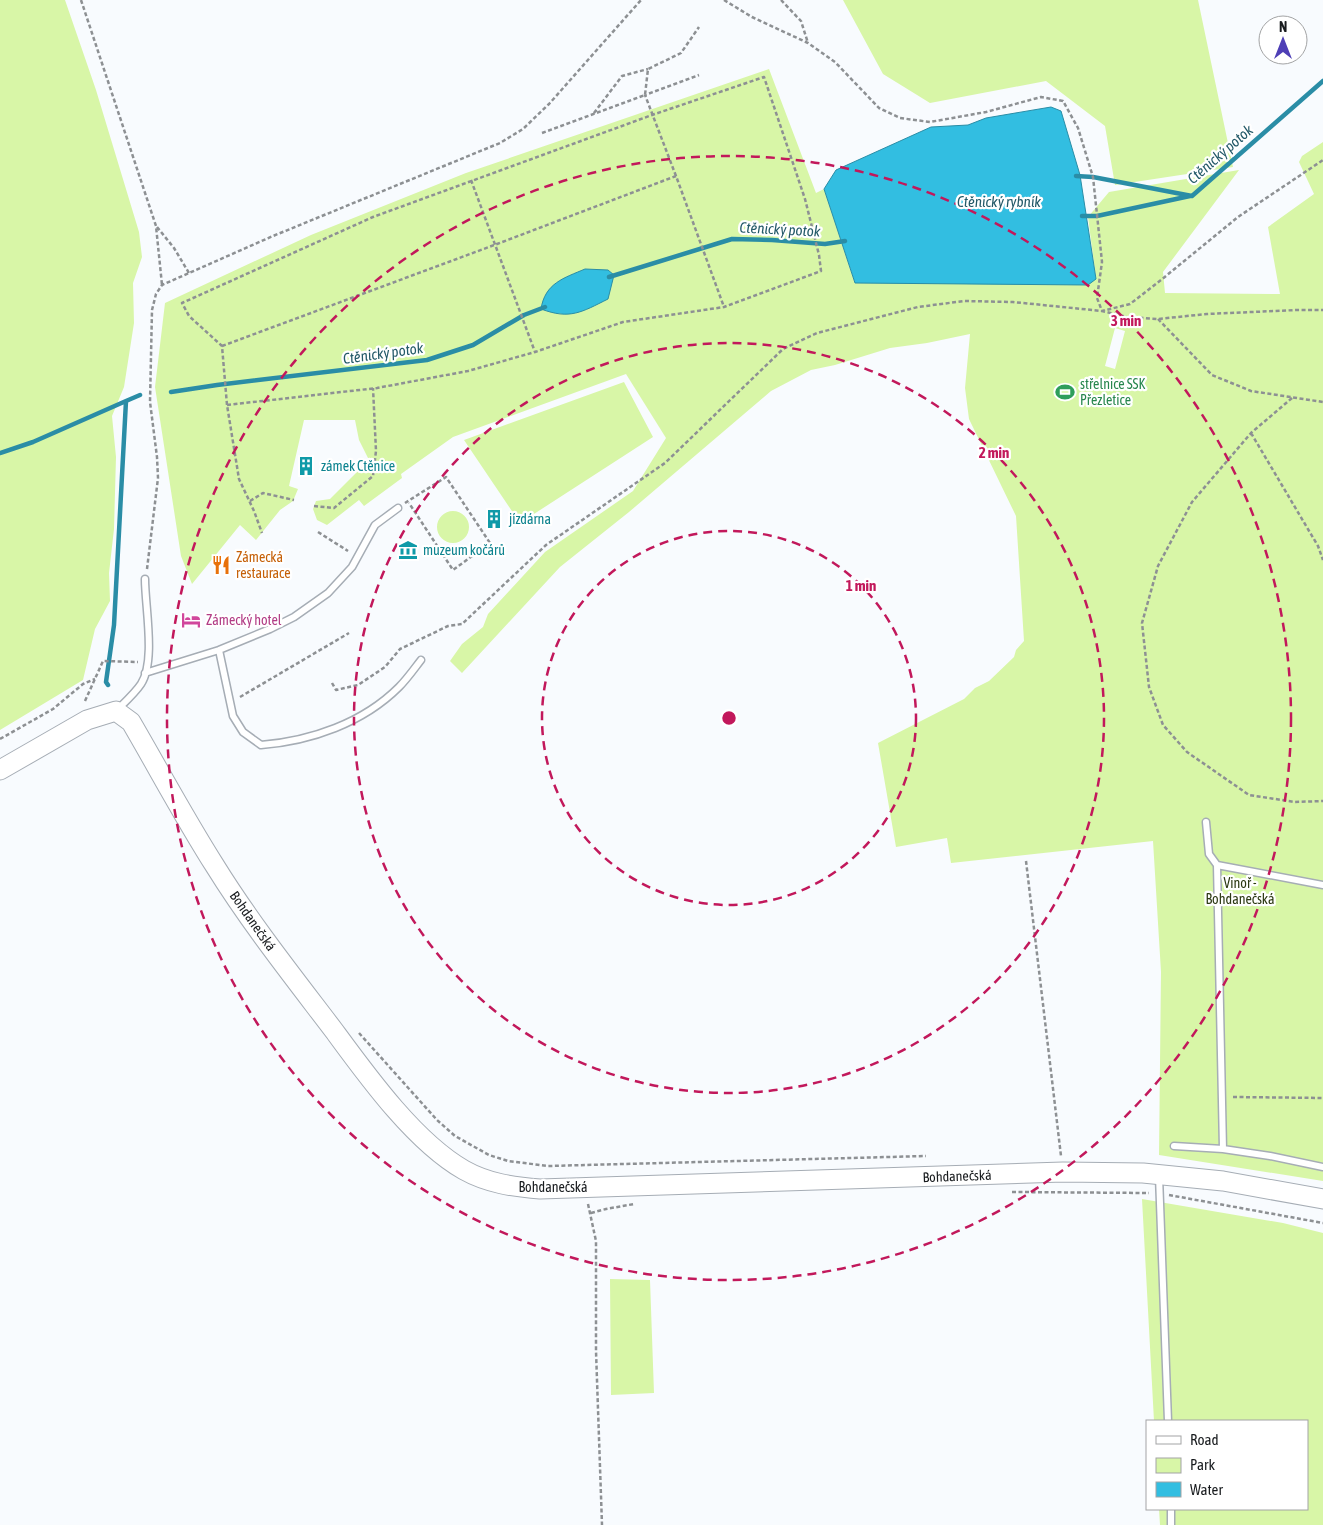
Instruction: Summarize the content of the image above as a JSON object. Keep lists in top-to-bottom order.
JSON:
{
  "streets": {
    "street": ["Bohdanečská"]
  },
  "water": ["Ctěnický potok", "Ctěnický rybník"],
  "parks": ["Vinoř - Bohdanečská"],
  "places": {
    "sports": ["střelnice SSK Přezletice"],
    "building": ["zámek Ctěnice", "jízdárna"],
    "museum": ["muzeum kočárů"],
    "restaurant": ["Zámecká restaurace"],
    "hotel": ["Zámecký hotel"]
  },
  "legend": ["Road", "Park", "Water"],
  "north": "top",
  "rings": ["3 min", "2 min", "1 min"]
}
